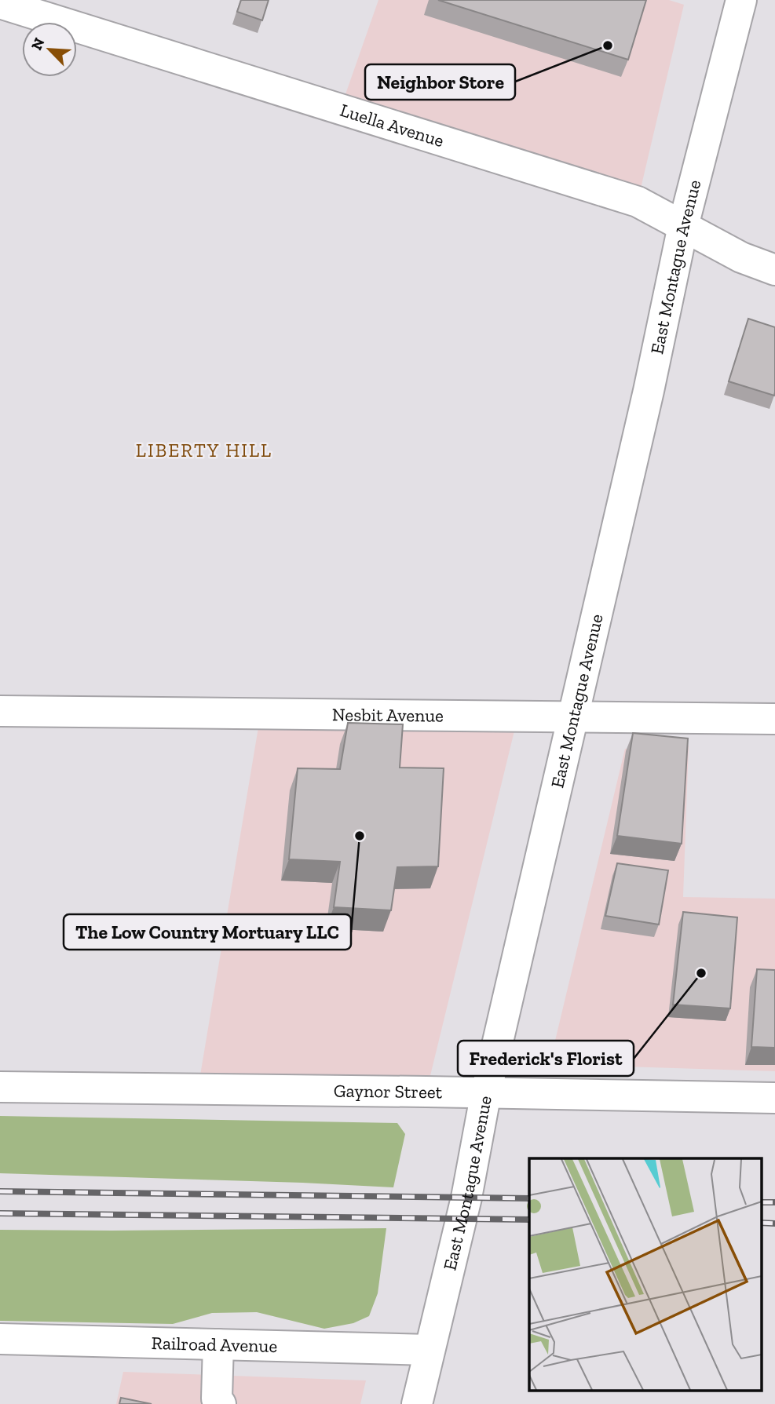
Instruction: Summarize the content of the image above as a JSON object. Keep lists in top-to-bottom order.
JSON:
{
  "streets": {
    "street": [
      "Luella Avenue",
      "East Montague Avenue",
      "Nesbit Avenue",
      "Gaynor Street",
      "Railroad Avenue"
    ]
  },
  "crossings": [
    ["Luella Avenue", "East Montague Avenue"],
    ["East Montague Avenue", "Nesbit Avenue"],
    ["East Montague Avenue", "Gaynor Street"],
    ["East Montague Avenue", "Railroad Avenue"]
  ],
  "districts": ["LIBERTY HILL"],
  "places": ["Neighbor Store", "The Low Country Mortuary LLC", "Frederick's Florist"],
  "north": "top left"
}
